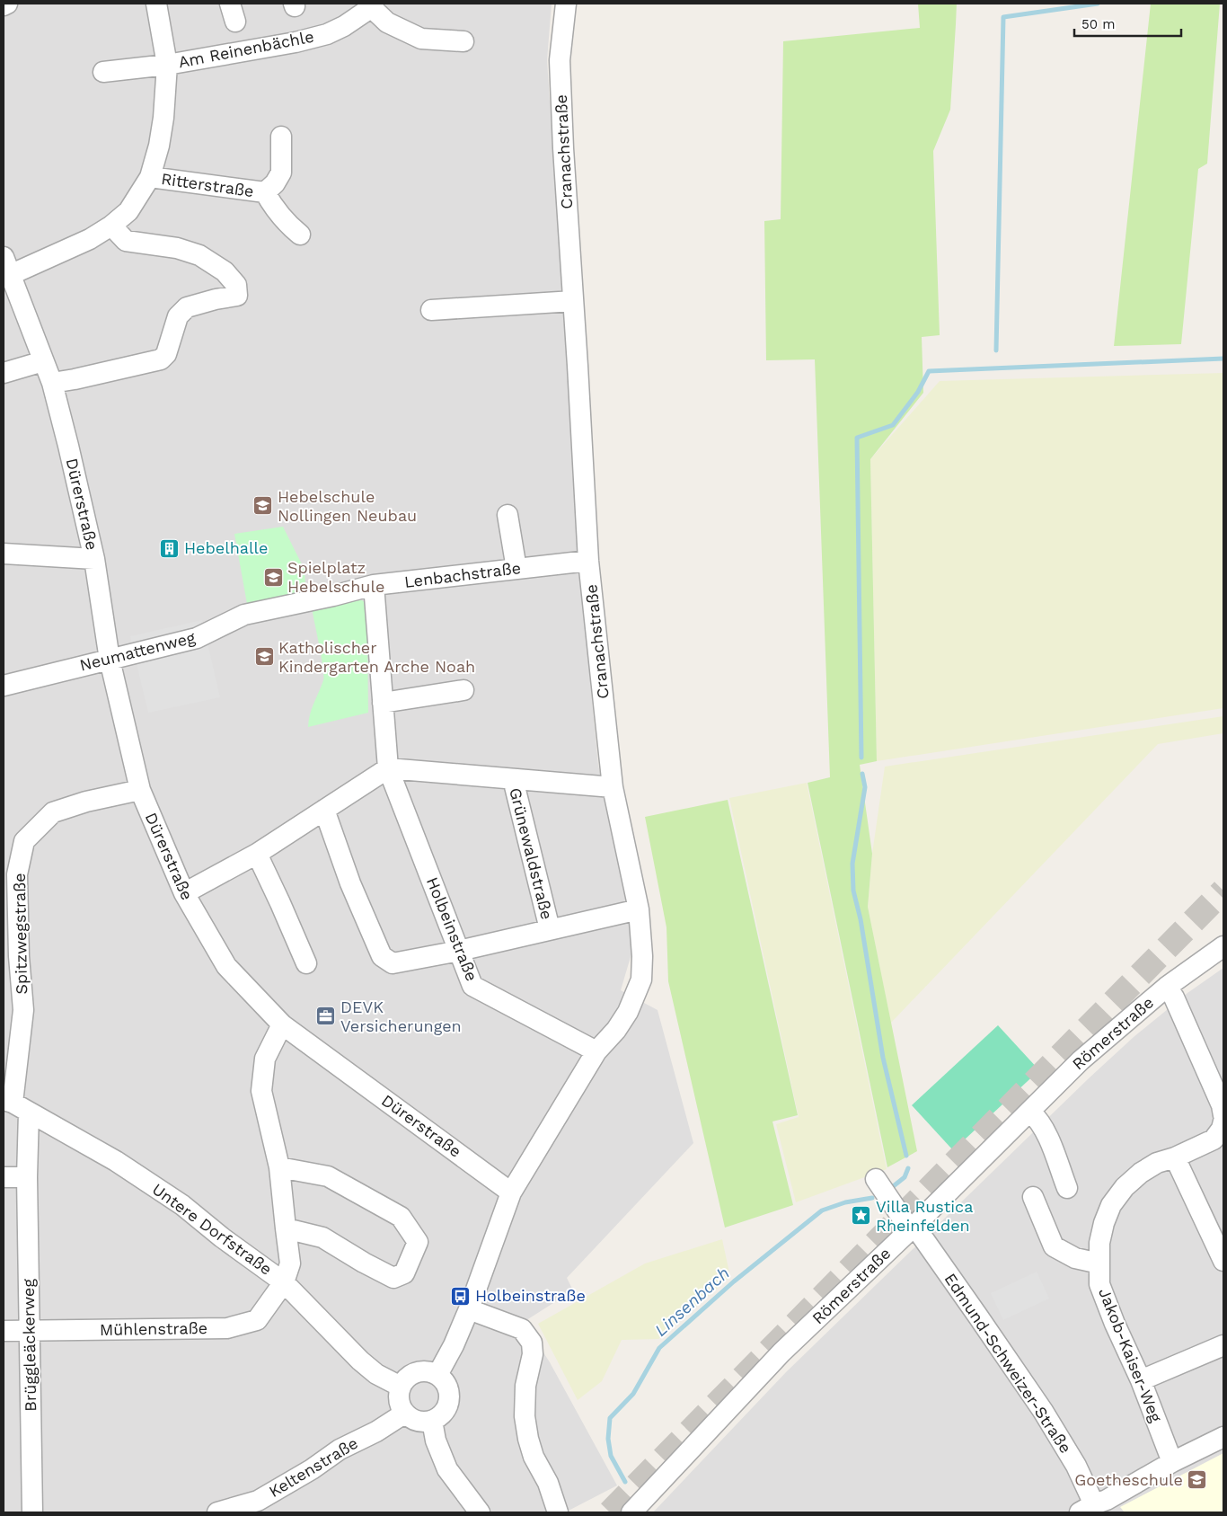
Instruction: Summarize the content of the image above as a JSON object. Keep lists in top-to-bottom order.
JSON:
{
  "streets": {
    "street": [
      "Am Reinenbächle",
      "Cranachstraße",
      "Ritterstraße",
      "Dürerstraße",
      "Lenbachstraße",
      "Neumattenweg",
      "Grünewaldstraße",
      "Holbeinstraße",
      "Spitzwegstraße",
      "Römerstraße",
      "Untere Dorfstraße",
      "Mühlenstraße",
      "Brüggleäckerweg",
      "Jakob-Kaiser-Weg",
      "Edmund-Schweizer-Straße",
      "Keltenstraße"
    ]
  },
  "crossings": [
    ["Am Reinenbächle", "Ritterstraße"],
    ["Cranachstraße", "Lenbachstraße"],
    ["Cranachstraße", "Grünewaldstraße"],
    ["Cranachstraße", "Holbeinstraße"],
    ["Ritterstraße", "Dürerstraße"],
    ["Dürerstraße", "Neumattenweg"],
    ["Dürerstraße", "Spitzwegstraße"],
    ["Dürerstraße", "Mühlenstraße"],
    ["Lenbachstraße", "Neumattenweg"],
    ["Grünewaldstraße", "Holbeinstraße"],
    ["Spitzwegstraße", "Untere Dorfstraße"],
    ["Spitzwegstraße", "Brüggleäckerweg"],
    ["Römerstraße", "Edmund-Schweizer-Straße"],
    ["Untere Dorfstraße", "Mühlenstraße"],
    ["Untere Dorfstraße", "Brüggleäckerweg"],
    ["Untere Dorfstraße", "Keltenstraße"],
    ["Mühlenstraße", "Brüggleäckerweg"]
  ],
  "water": ["Linsenbach"],
  "places": {
    "school or university": [
      "Hebelschule Nollingen Neubau",
      "Spielplatz Hebelschule",
      "Katholischer Kindergarten Arche Noah",
      "Goetheschule"
    ],
    "building": ["Hebelhalle"],
    "office": ["DEVK Versicherungen"],
    "place": ["Villa Rustica Rheinfelden"],
    "bus stop": ["Holbeinstraße"]
  },
  "scale_bar": "50 m"
}
